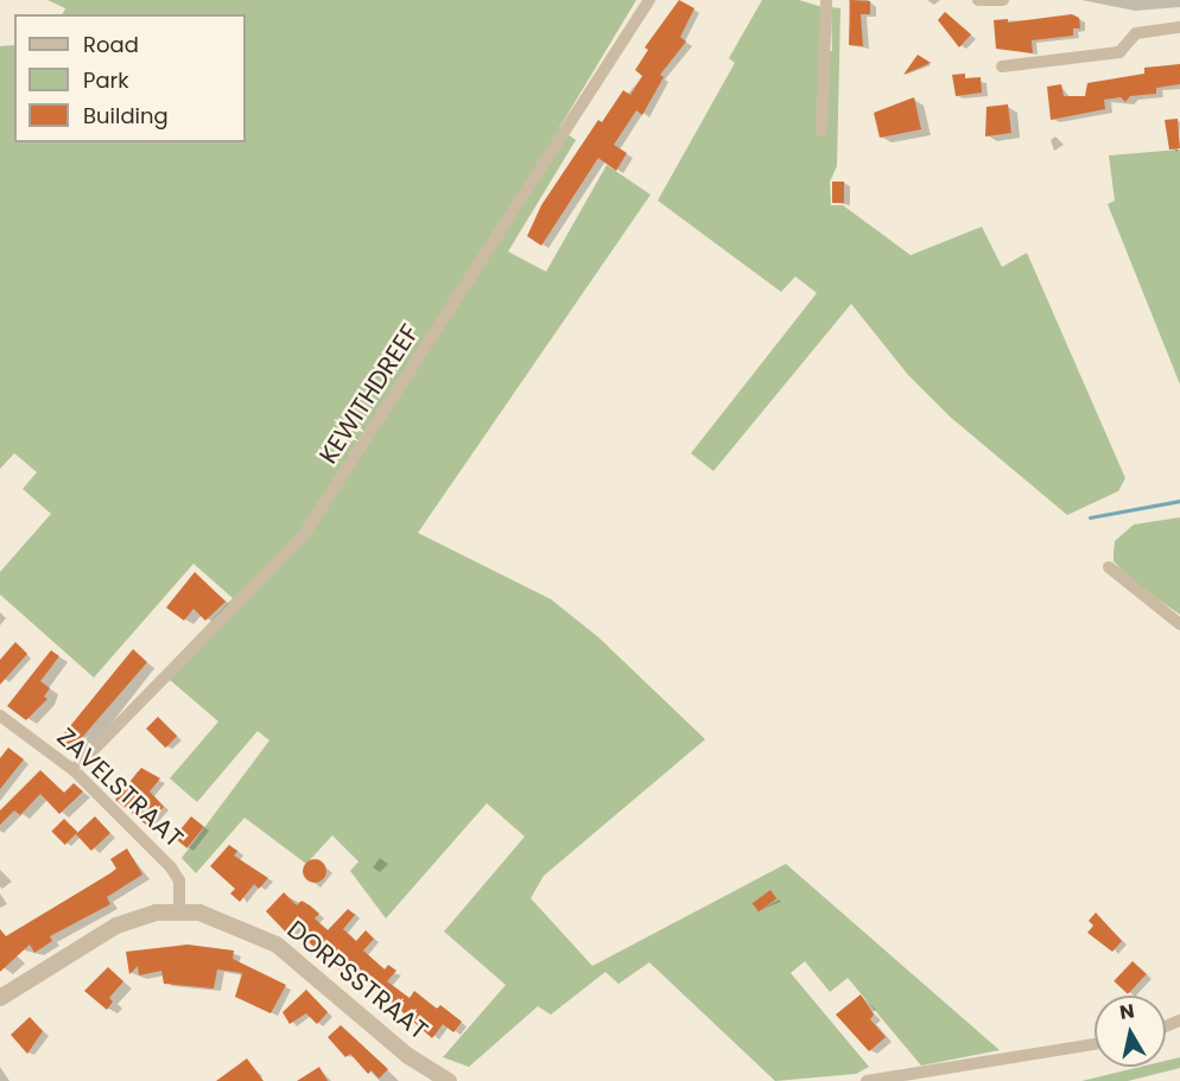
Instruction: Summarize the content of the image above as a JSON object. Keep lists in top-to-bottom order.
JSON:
{
  "streets": {
    "street": ["KEWITHDREEF", "ZAVELSTRAAT", "DORPSSTRAAT"]
  },
  "crossings": [
    ["KEWITHDREEF", "ZAVELSTRAAT"],
    ["ZAVELSTRAAT", "DORPSSTRAAT"]
  ],
  "legend": ["Road", "Park", "Building"],
  "north": "top"
}
